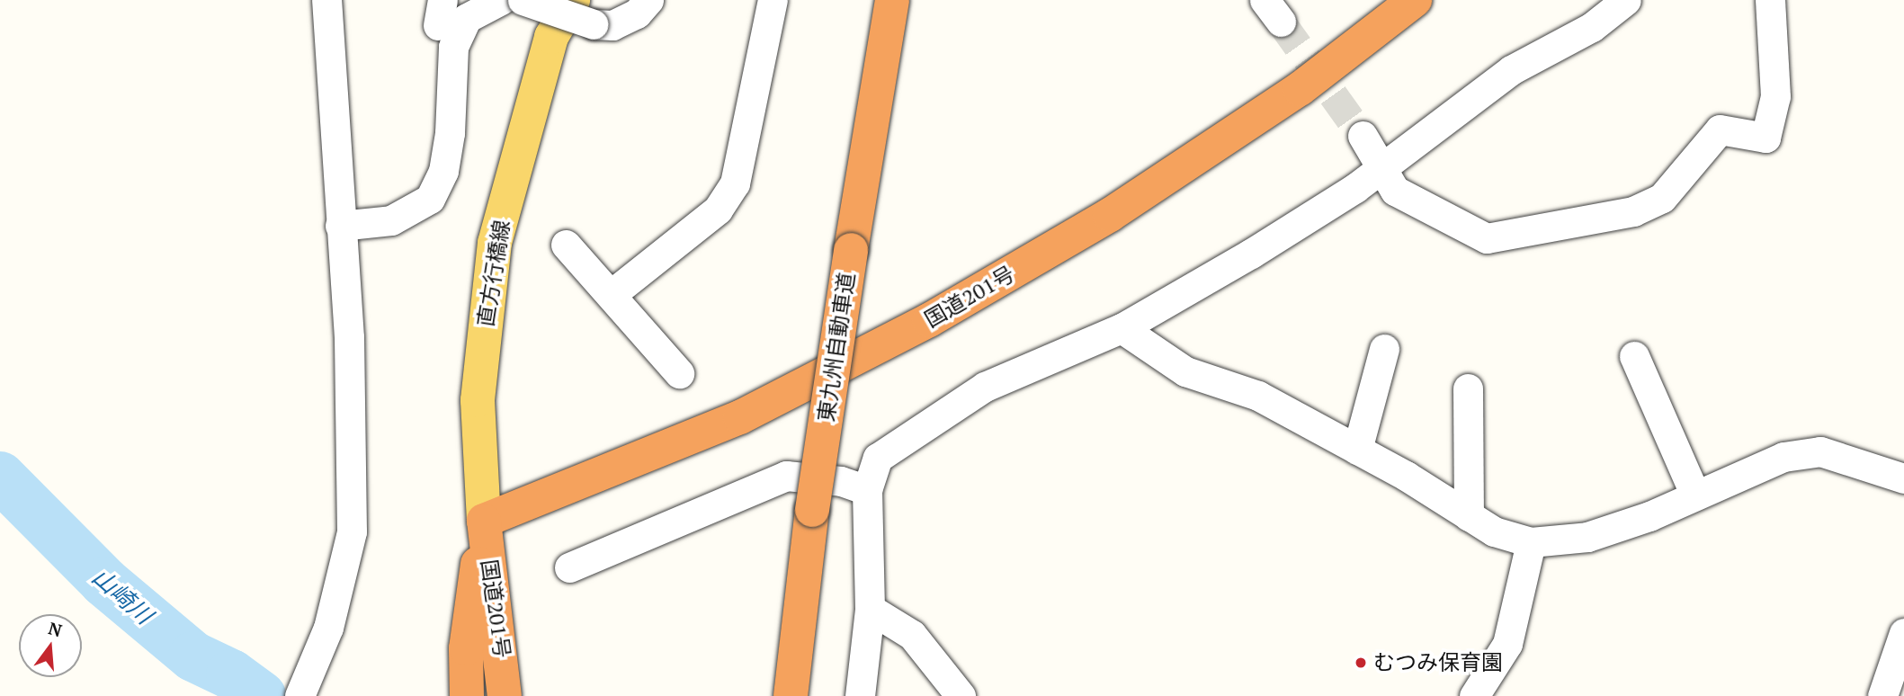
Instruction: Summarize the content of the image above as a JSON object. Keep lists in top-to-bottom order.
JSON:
{
  "streets": {
    "highway": ["国道201号", "東九州自動車道"],
    "main road": ["直方行橋線"]
  },
  "crossings": [
    ["直方行橋線", "国道201号"]
  ],
  "water": ["山崎川"],
  "places": ["むつみ保育園"],
  "north": "top"
}
